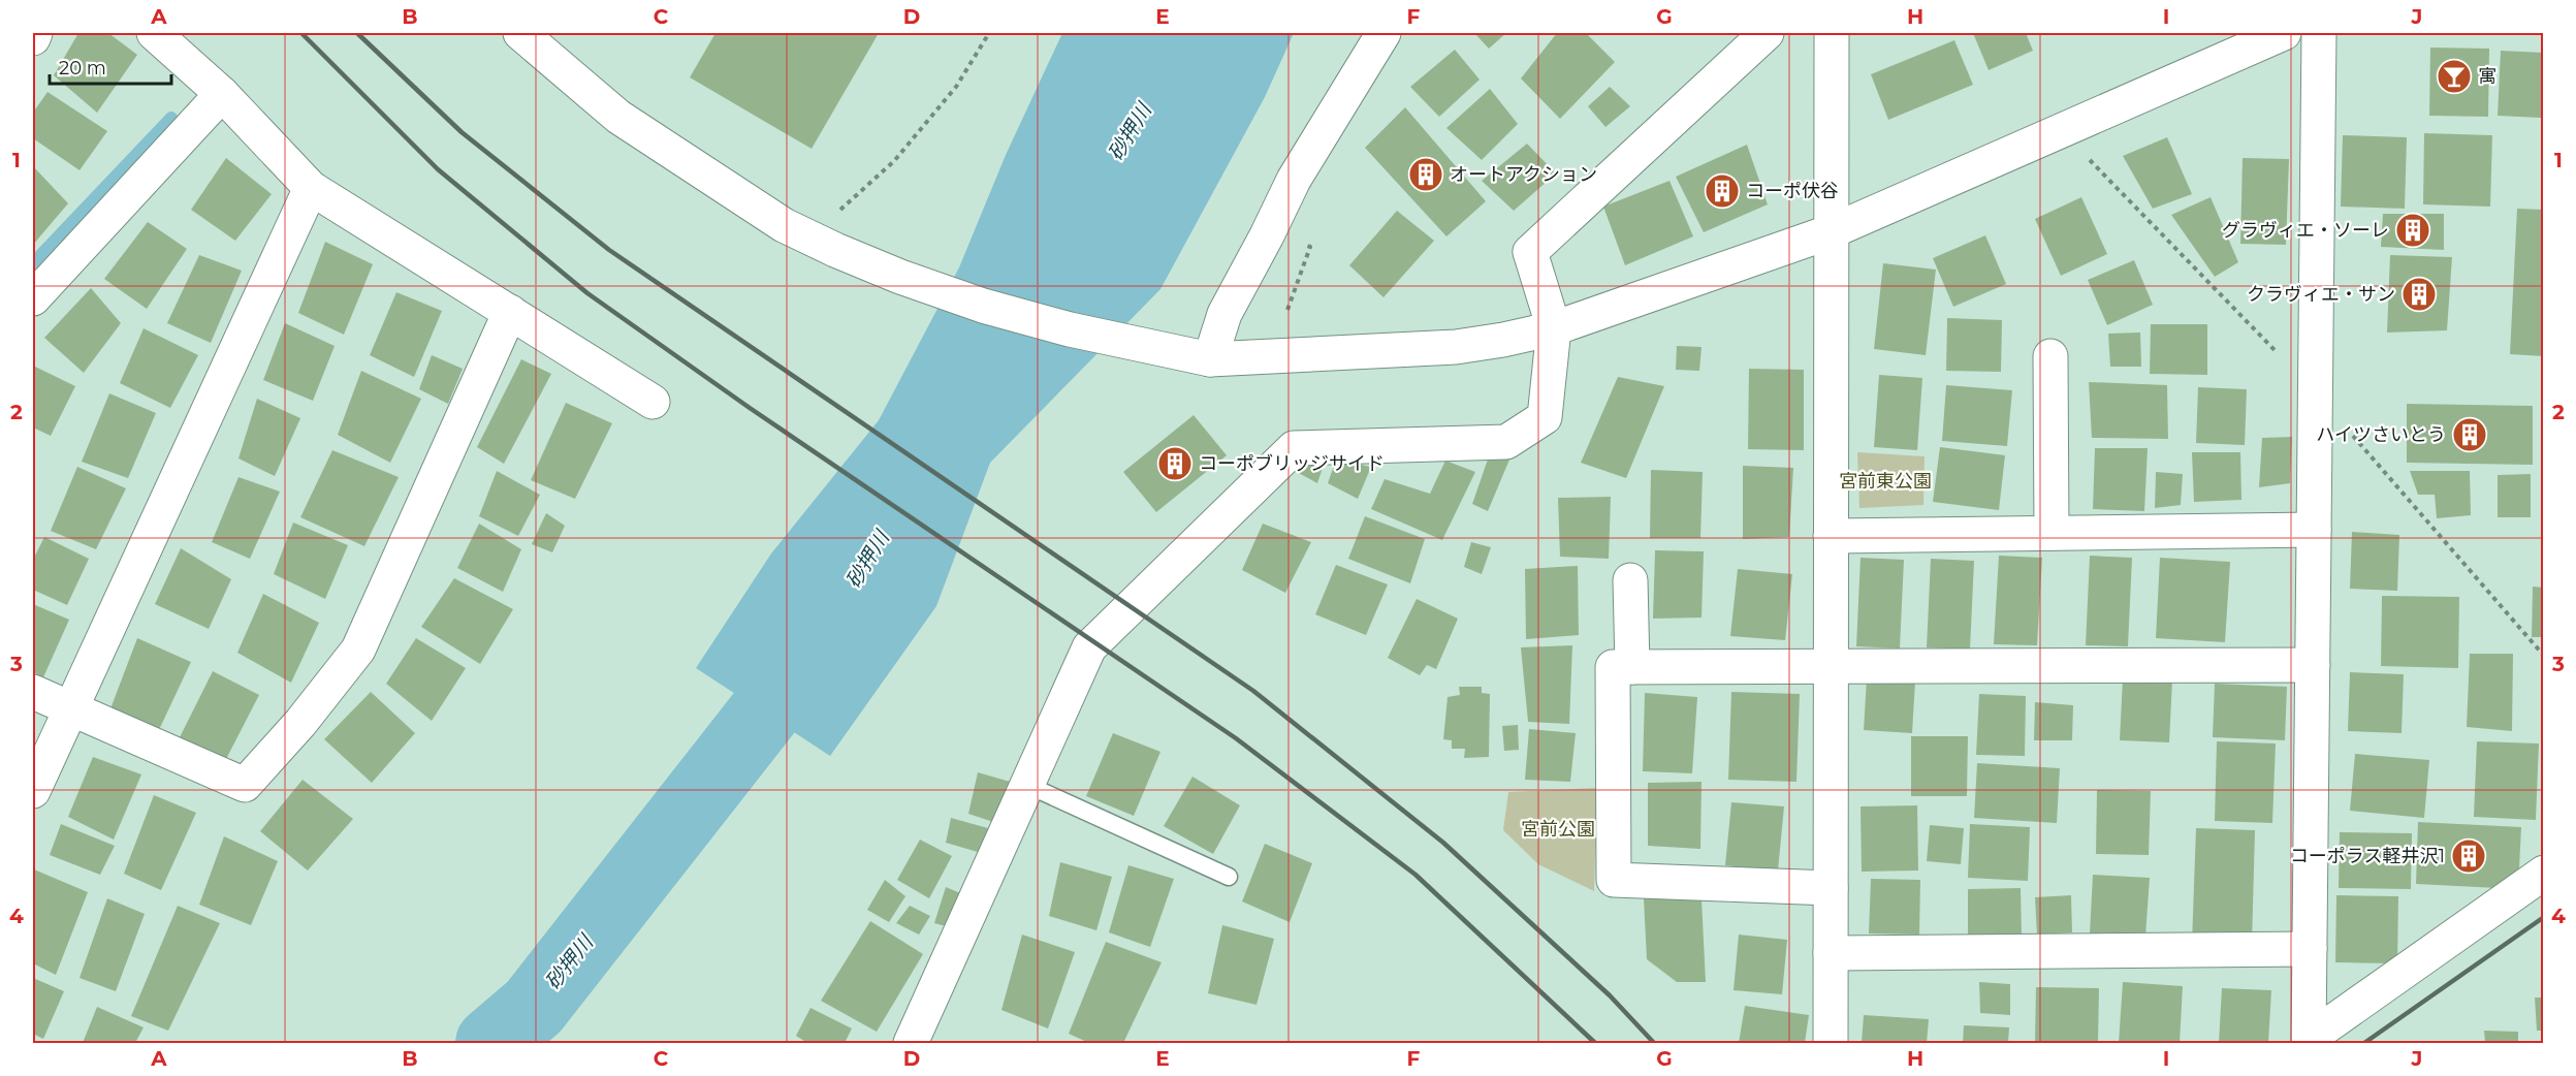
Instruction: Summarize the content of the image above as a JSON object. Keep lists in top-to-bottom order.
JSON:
{
  "water": ["砂押川"],
  "parks": ["宮前東公園", "宮前公園"],
  "places": {
    "bar": ["寓"],
    "building": [
      "オートアクション",
      "コーポ伏谷",
      "グラヴィエ・ソーレ",
      "クラヴィエ・サン",
      "ハイツさいとう",
      "コーポブリッジサイド",
      "コーポラス軽井沢1"
    ]
  },
  "scale_bar": "20 m",
  "grid": {
    "columns": [
      "A",
      "B",
      "C",
      "D",
      "E",
      "F",
      "G",
      "H",
      "I",
      "J"
    ],
    "rows": [
      "1",
      "2",
      "3",
      "4"
    ]
  }
}
